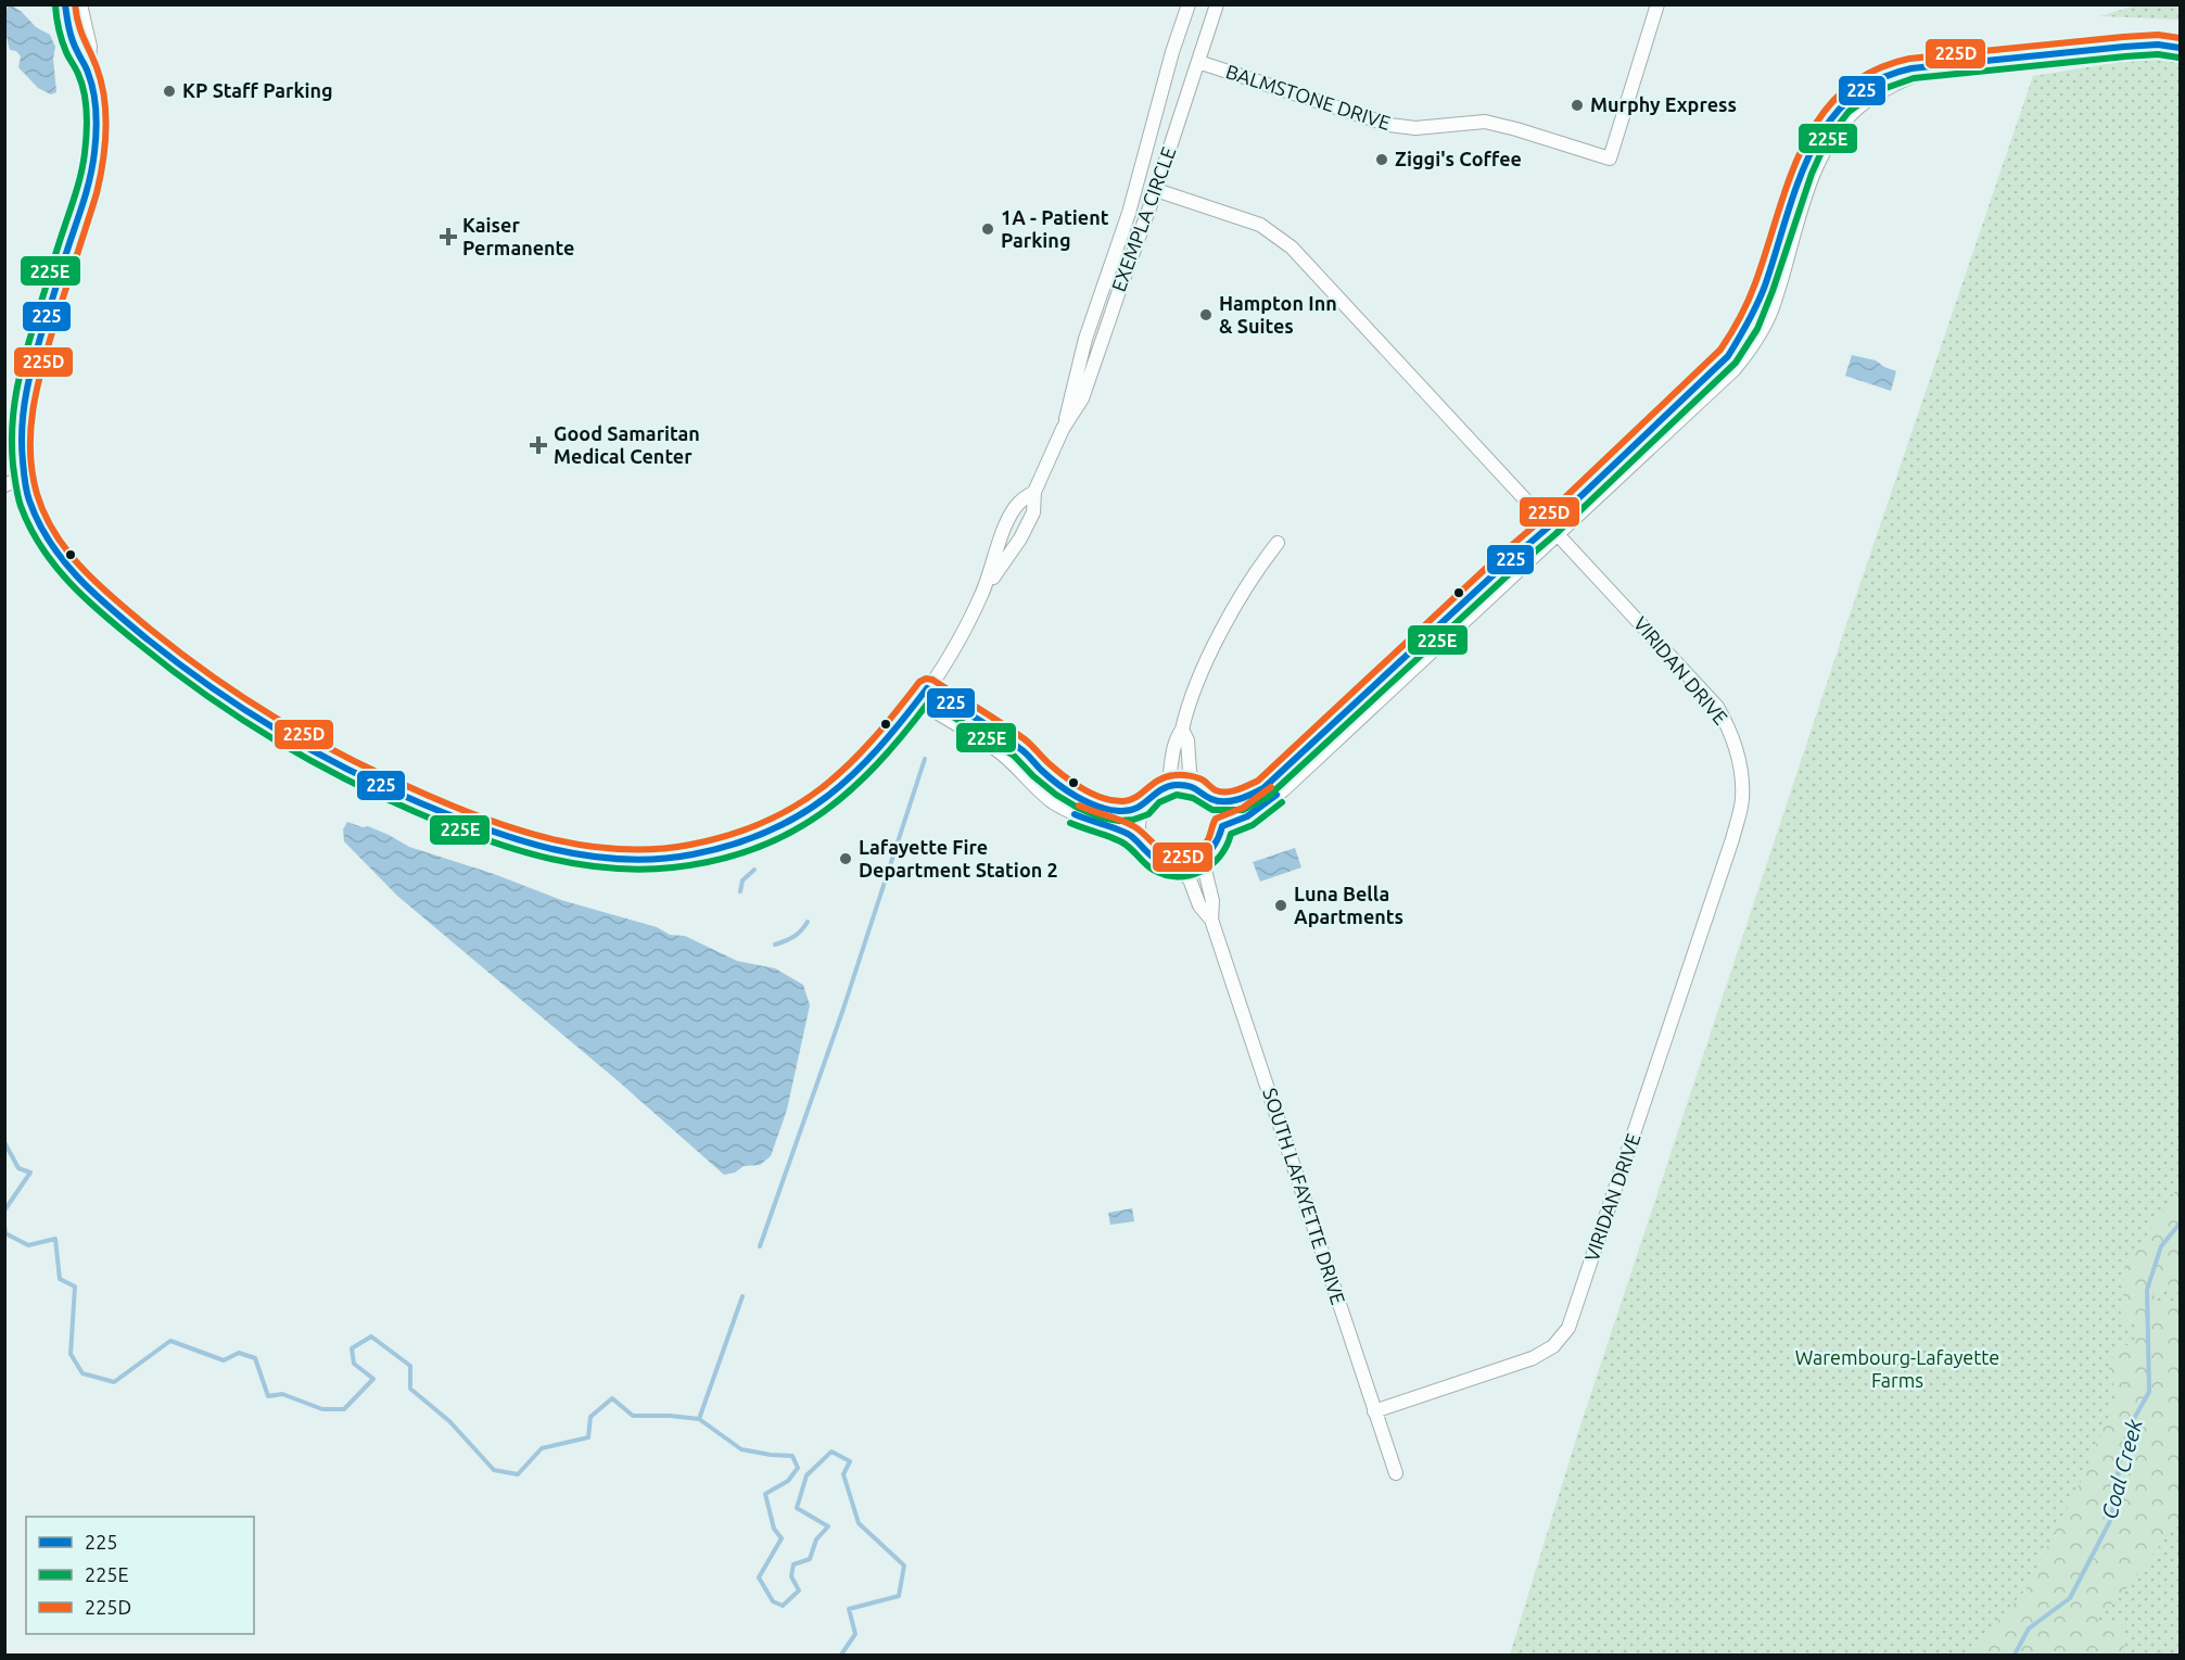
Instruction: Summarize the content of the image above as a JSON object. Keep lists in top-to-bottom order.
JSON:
{
  "streets": {
    "street": [
      "BALMSTONE DRIVE",
      "EXEMPLA CIRCLE",
      "VIRIDAN DRIVE",
      "SOUTH LAFAYETTE DRIVE"
    ]
  },
  "crossings": [
    ["BALMSTONE DRIVE", "EXEMPLA CIRCLE"],
    ["EXEMPLA CIRCLE", "VIRIDAN DRIVE"],
    ["VIRIDAN DRIVE", "SOUTH LAFAYETTE DRIVE"]
  ],
  "water": ["Coal Creek"],
  "parks": ["Warembourg-Lafayette Farms"],
  "places": {
    "other": [
      "KP Staff Parking",
      "Murphy Express",
      "Ziggi's Coffee",
      "1A - Patient Parking",
      "Hampton Inn & Suites",
      "Lafayette Fire Department Station 2",
      "Luna Bella Apartments"
    ],
    "health": ["Kaiser Permanente", "Good Samaritan Medical Center"]
  },
  "lines": ["transit line 225", "transit line 225D", "transit line 225E"],
  "legend": ["225", "225E", "225D"]
}
